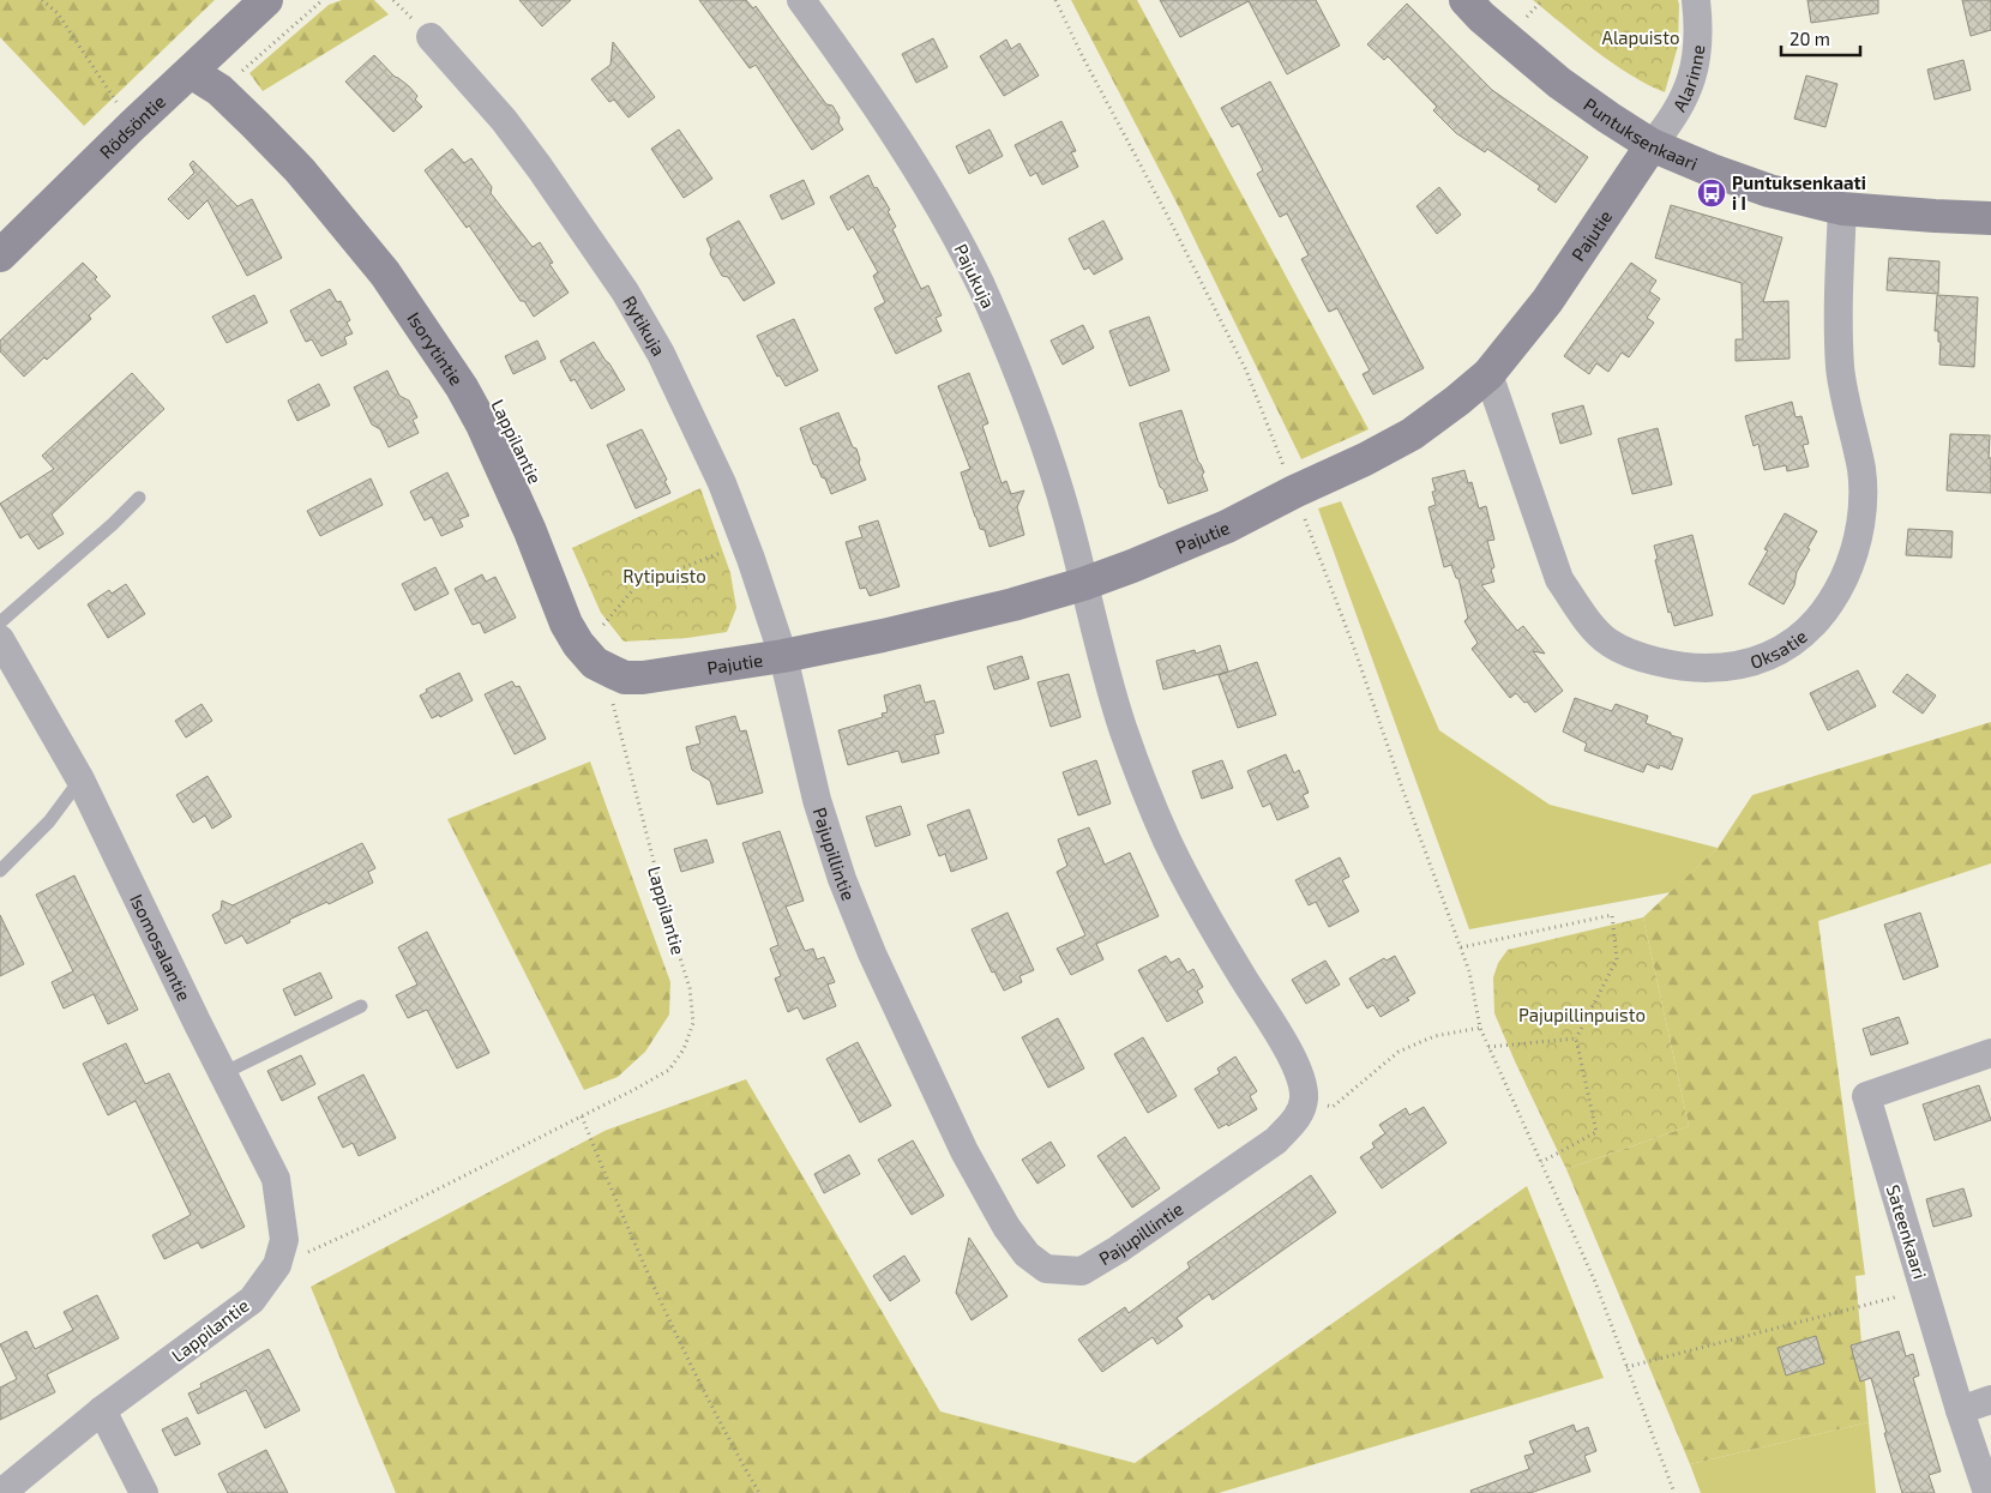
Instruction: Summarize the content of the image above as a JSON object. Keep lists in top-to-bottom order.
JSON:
{
  "streets": {
    "street": [
      "Alarinne",
      "Rödsöntie",
      "Puntuksenkaari",
      "Pajutie",
      "Pajukuja",
      "Rytikuja",
      "Isorytintie",
      "Lappilantie",
      "Oksatie",
      "Pajupillintie",
      "Isomosalantie",
      "Sateenkaari"
    ]
  },
  "crossings": [
    ["Alarinne", "Puntuksenkaari"],
    ["Alarinne", "Pajutie"],
    ["Rödsöntie", "Isorytintie"],
    ["Puntuksenkaari", "Pajutie"],
    ["Puntuksenkaari", "Oksatie"],
    ["Pajutie", "Pajukuja"],
    ["Pajutie", "Rytikuja"],
    ["Pajutie", "Isorytintie"],
    ["Pajutie", "Lappilantie"],
    ["Pajutie", "Oksatie"],
    ["Pajutie", "Pajupillintie"],
    ["Rytikuja", "Pajupillintie"],
    ["Isorytintie", "Lappilantie"],
    ["Lappilantie", "Isomosalantie"]
  ],
  "parks": ["Alapuisto", "Rytipuisto", "Pajupillinpuisto"],
  "places": {
    "bus stop": ["Puntuksenkaati i I"]
  },
  "scale_bar": "20 m"
}
